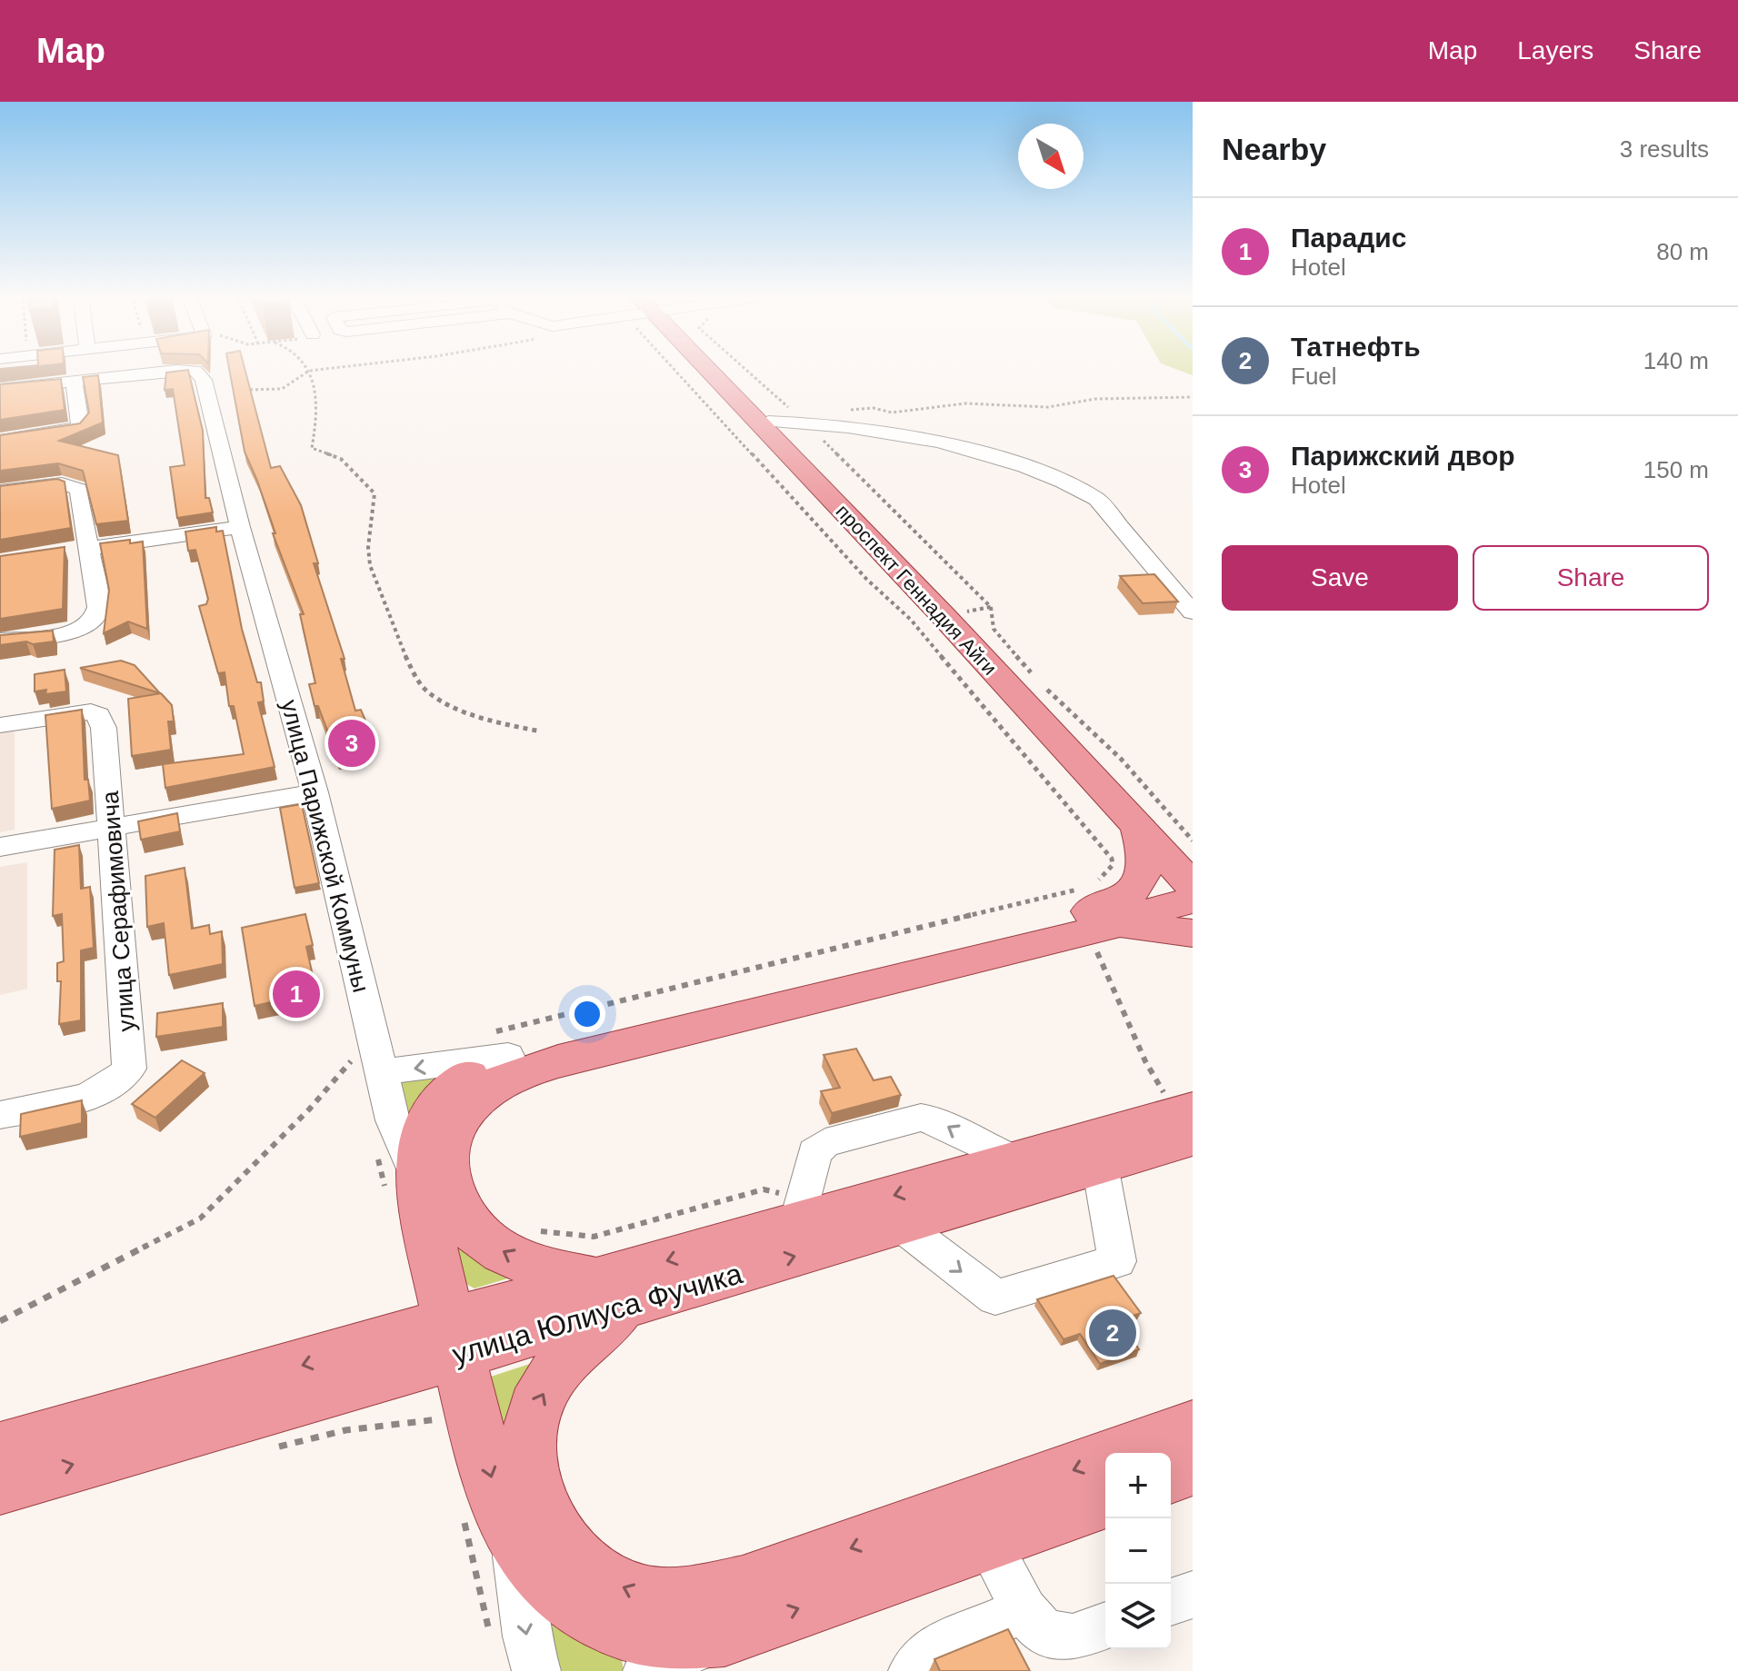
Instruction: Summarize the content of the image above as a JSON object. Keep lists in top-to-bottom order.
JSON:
{
  "streets": {
    "main road": ["проспект Геннадия Айги", "улица Парижской Коммуны", "улица Юлиуса Фучика"],
    "street": ["улица Серафимовича"]
  },
  "crossings": [
    ["улица Парижской Коммуны", "улица Юлиуса Фучика"]
  ],
  "north": "bottom right",
  "page": {
    "header": "Map",
    "nav": ["Map", "Layers", "Share"],
    "heading": ["Nearby", "3 results"],
    "list": [
      {
        "mark": "1",
        "name": "Парадис",
        "note": "Hotel",
        "value": "80 m"
      },
      {
        "mark": "2",
        "name": "Татнефть",
        "note": "Fuel",
        "value": "140 m"
      },
      {
        "mark": "3",
        "name": "Парижский двор",
        "note": "Hotel",
        "value": "150 m"
      }
    ],
    "buttons": ["Save", "Share"],
    "pins": ["3", "1", "2"],
    "map_buttons": ["+", "−"]
  }
}
